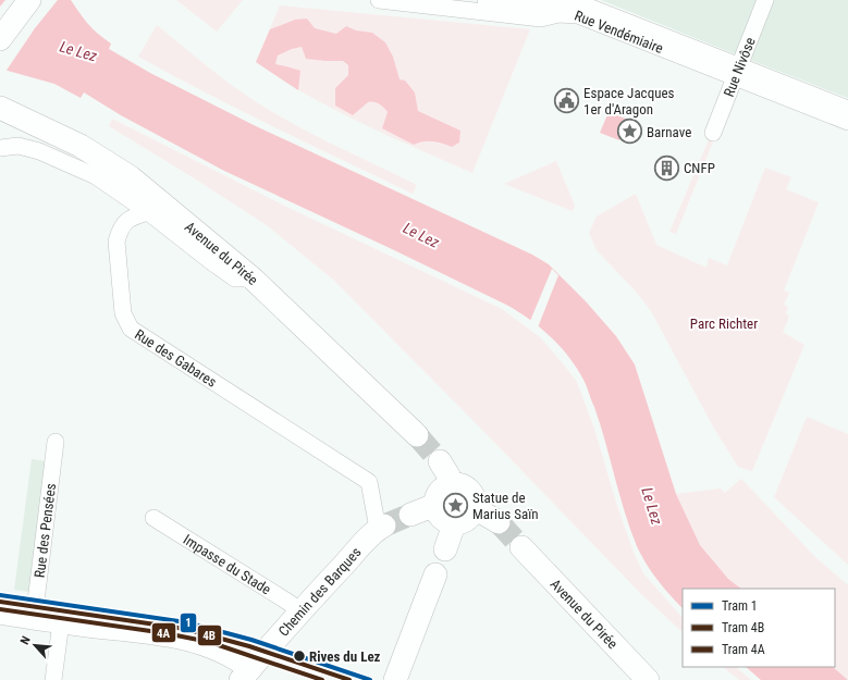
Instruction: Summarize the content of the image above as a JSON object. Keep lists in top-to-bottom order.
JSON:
{
  "streets": {
    "main road": ["Avenue du Pirée", "Chemin des Barques"],
    "street": [
      "Rue Vendémiaire",
      "Rue Nivôse",
      "Rue des Gabares",
      "Rue des Pensées",
      "Impasse du Stade"
    ]
  },
  "crossings": [
    ["Rue Vendémiaire", "Rue Nivôse"],
    ["Rue des Gabares", "Chemin des Barques"],
    ["Impasse du Stade", "Chemin des Barques"]
  ],
  "water": ["Le Lez"],
  "parks": ["Parc Richter"],
  "places": {
    "public building": ["Espace Jacques 1er d'Aragon"],
    "place": ["Barnave", "Statue de Marius Saïn"],
    "building": ["CNFP"],
    "other": ["Rives du Lez"]
  },
  "lines": ["tram line 1", "tram line 4B", "tram line 4A"],
  "legend": ["Tram 1", "Tram 4B", "Tram 4A"],
  "north": "top left"
}
